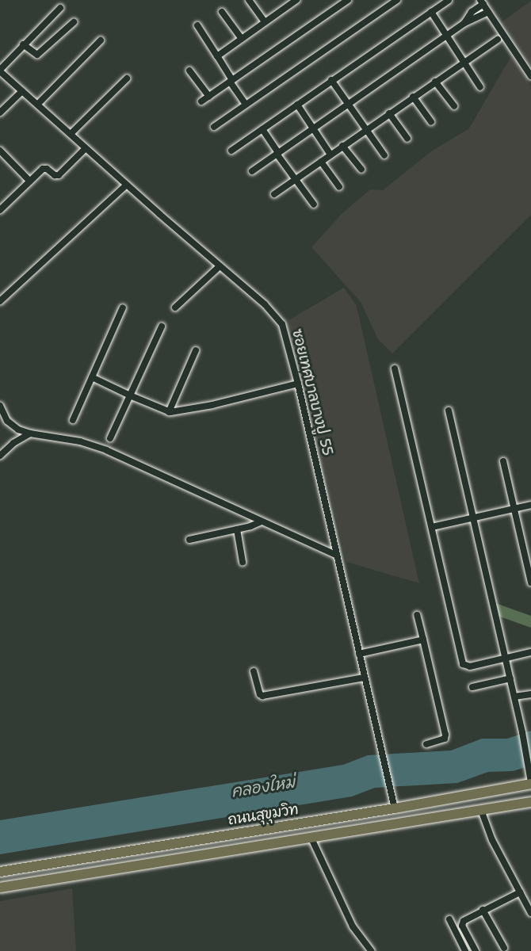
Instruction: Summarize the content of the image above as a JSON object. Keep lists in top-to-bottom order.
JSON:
{
  "streets": {
    "highway": ["ถนนสุขุมวิท"],
    "street": ["ซอยเทศบาลบางปู 55"]
  },
  "crossings": [
    ["ซอยเทศบาลบางปู 55", "ถนนสุขุมวิท"]
  ],
  "water": ["คลองใหม่"]
}
